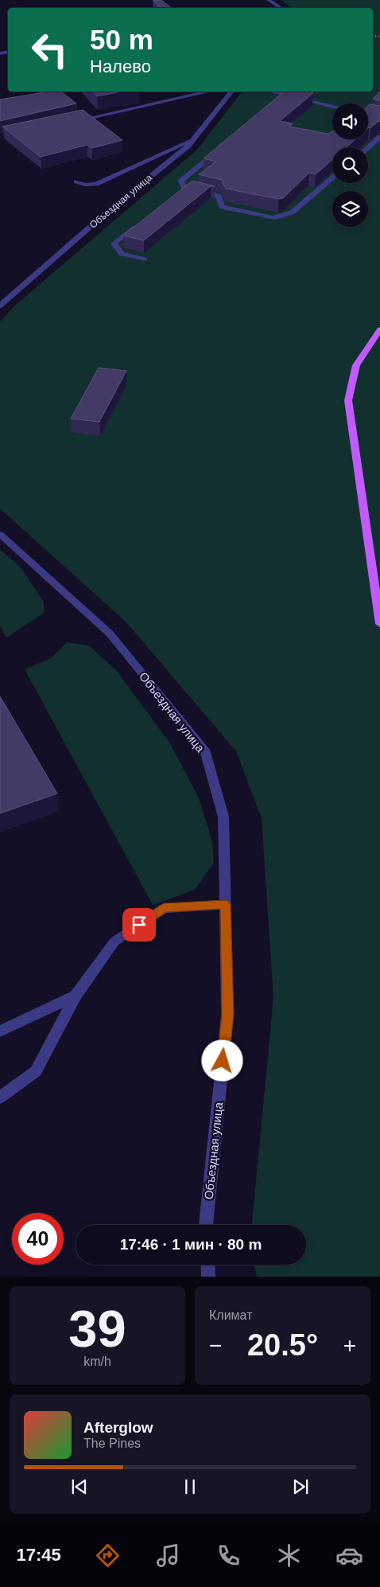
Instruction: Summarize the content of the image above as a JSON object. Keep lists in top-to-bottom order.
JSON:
{
  "streets": {
    "street": ["Объездная улица"]
  },
  "page": {
    "turn": ["50 m", "Налево"],
    "limit": "40",
    "trip": "17:46 · 1 мин · 80 m",
    "tile": [
      ["39", "km/h"],
      "Климат"
    ],
    "heat": ["−", "20.5°", "+"],
    "song": ["Afterglow", "The Pines"],
    "tabs": "17:45"
  }
}
